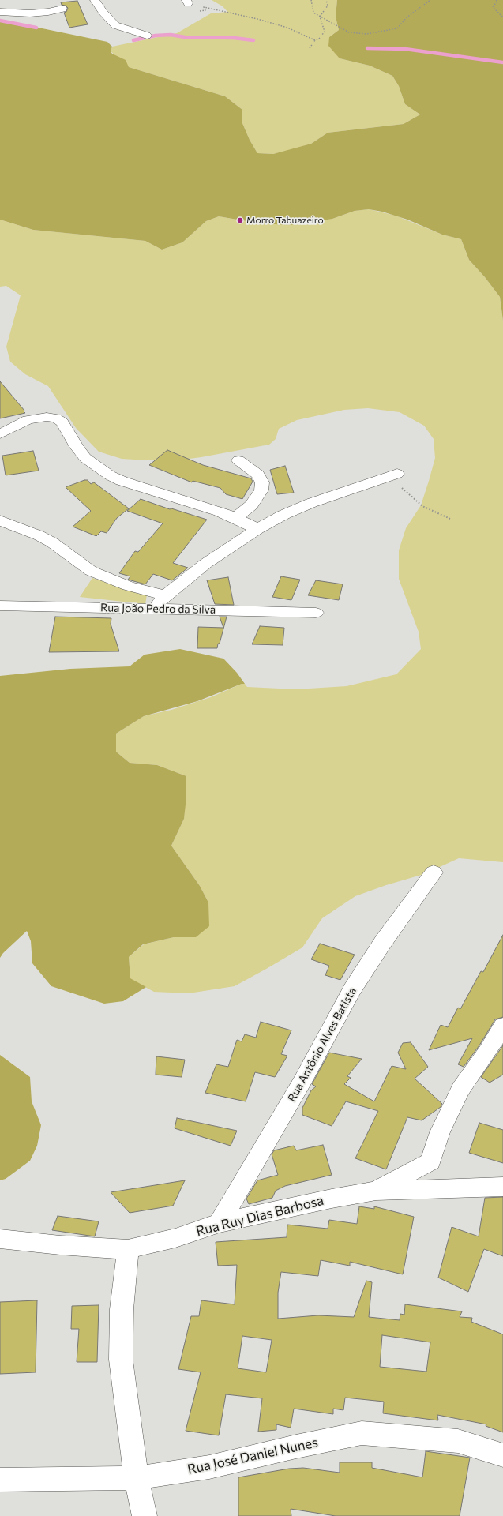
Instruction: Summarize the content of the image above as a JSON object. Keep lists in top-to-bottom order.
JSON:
{
  "streets": {
    "street": [
      "Rua João Pedro da Silva",
      "Rua Antônio Alves Batista",
      "Rua Ruy Dias Barbosa",
      "Rua José Daniel Nunes"
    ]
  },
  "crossings": [
    ["Rua Antônio Alves Batista", "Rua Ruy Dias Barbosa"]
  ],
  "places": ["Morro Tabuazeiro"]
}
